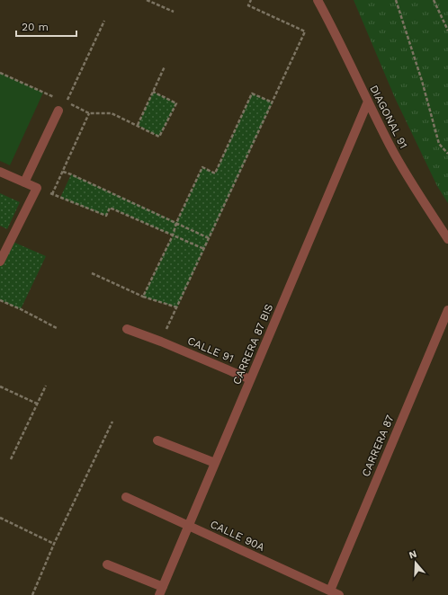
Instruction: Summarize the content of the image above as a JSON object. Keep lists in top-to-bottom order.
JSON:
{
  "streets": {
    "street": [
      "DIAGONAL 91",
      "CARRERA 87 BIS",
      "CALLE 91",
      "CARRERA 87",
      "CALLE 90A"
    ]
  },
  "crossings": [
    ["DIAGONAL 91", "CARRERA 87 BIS"],
    ["CARRERA 87 BIS", "CALLE 91"],
    ["CARRERA 87 BIS", "CALLE 90A"],
    ["CARRERA 87", "CALLE 90A"]
  ],
  "scale_bar": "20 m",
  "north": "top"
}
